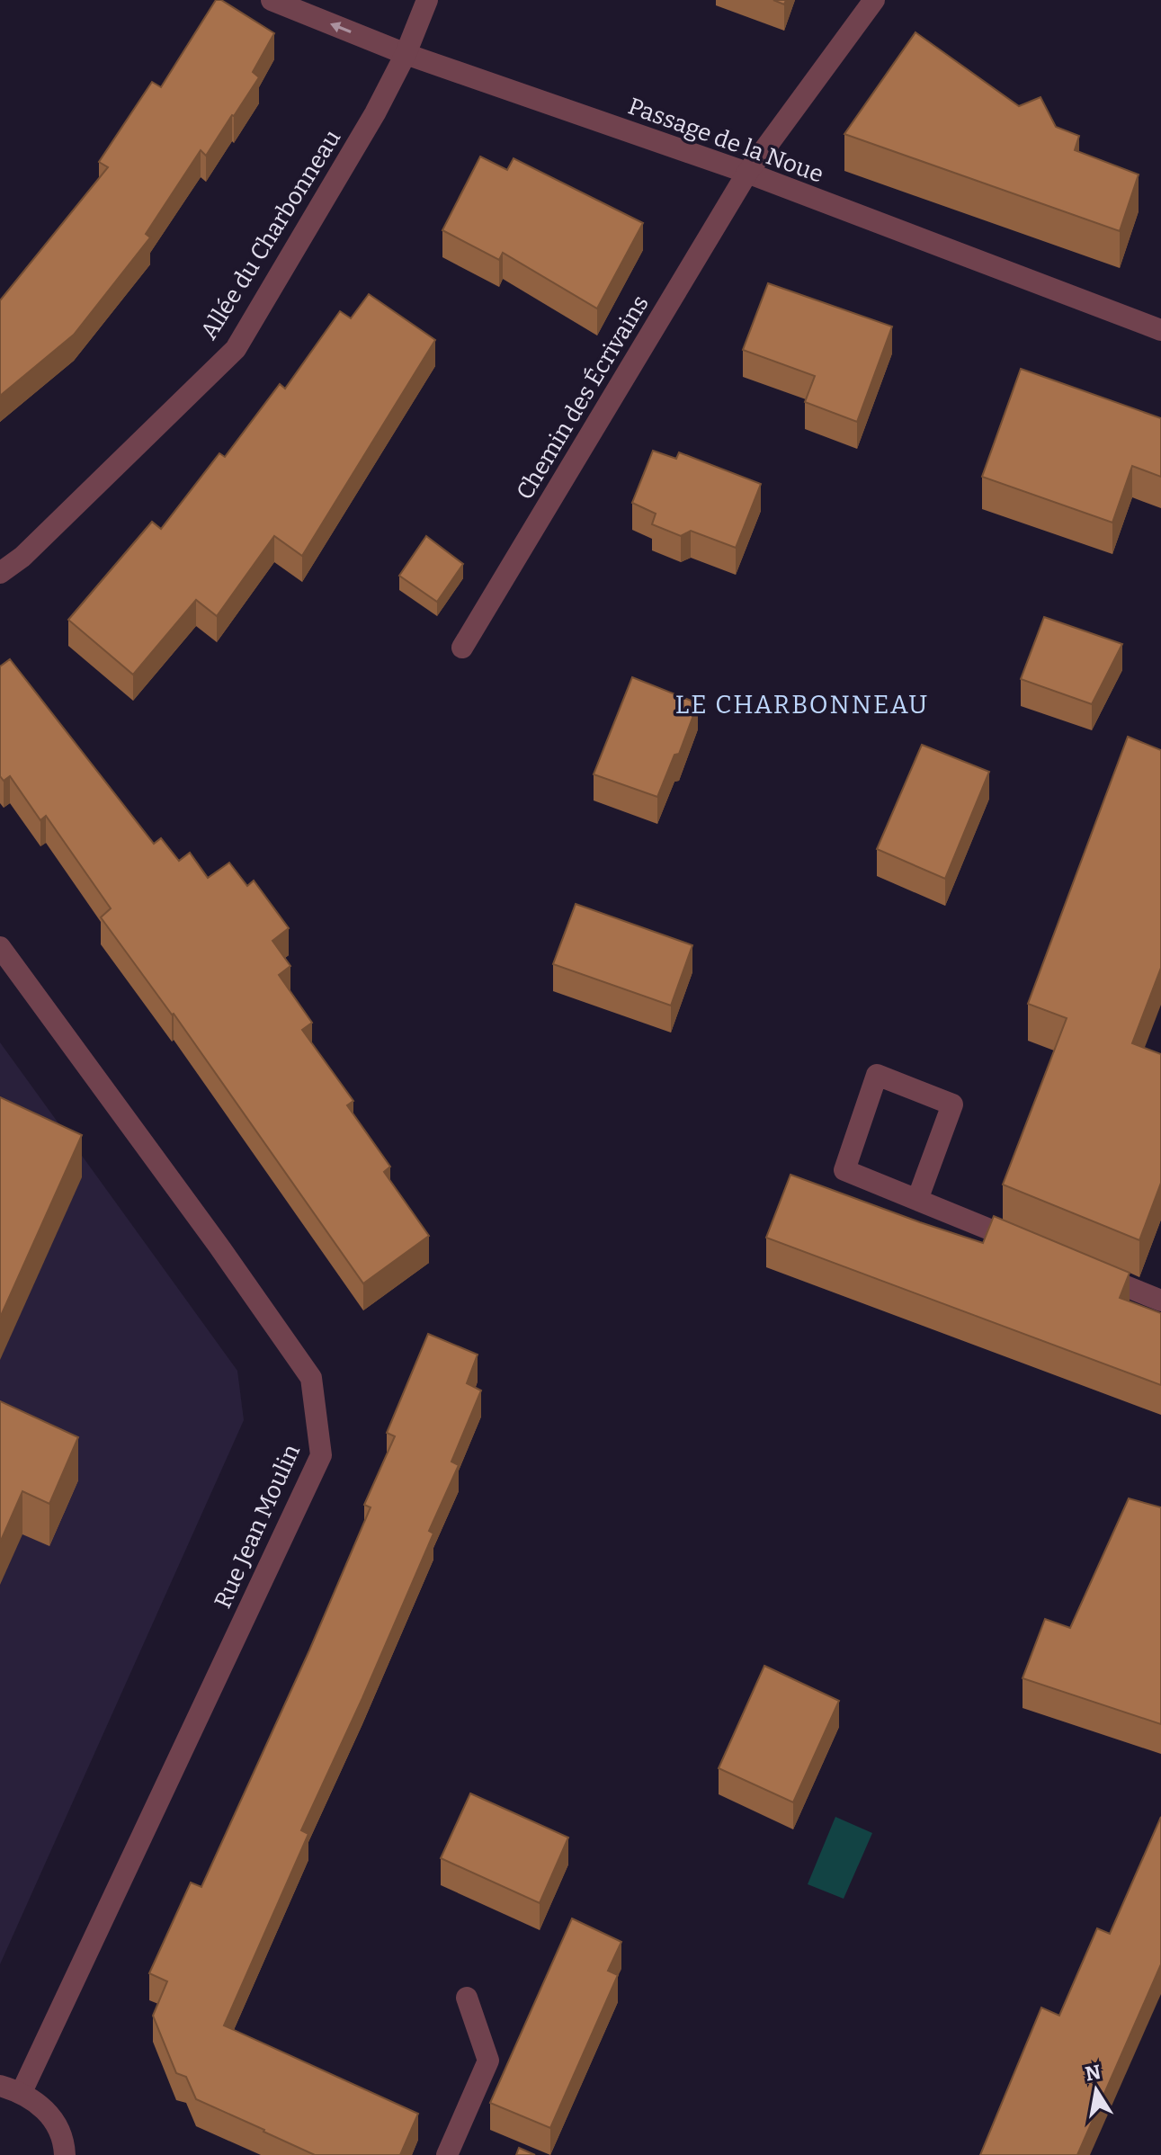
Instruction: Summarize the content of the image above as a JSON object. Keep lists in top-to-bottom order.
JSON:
{
  "streets": {
    "street": [
      "Passage de la Noue",
      "Allée du Charbonneau",
      "Chemin des Écrivains",
      "Rue Jean Moulin"
    ]
  },
  "crossings": [
    ["Passage de la Noue", "Allée du Charbonneau"],
    ["Passage de la Noue", "Chemin des Écrivains"]
  ],
  "districts": ["LE CHARBONNEAU"],
  "north": "top"
}
